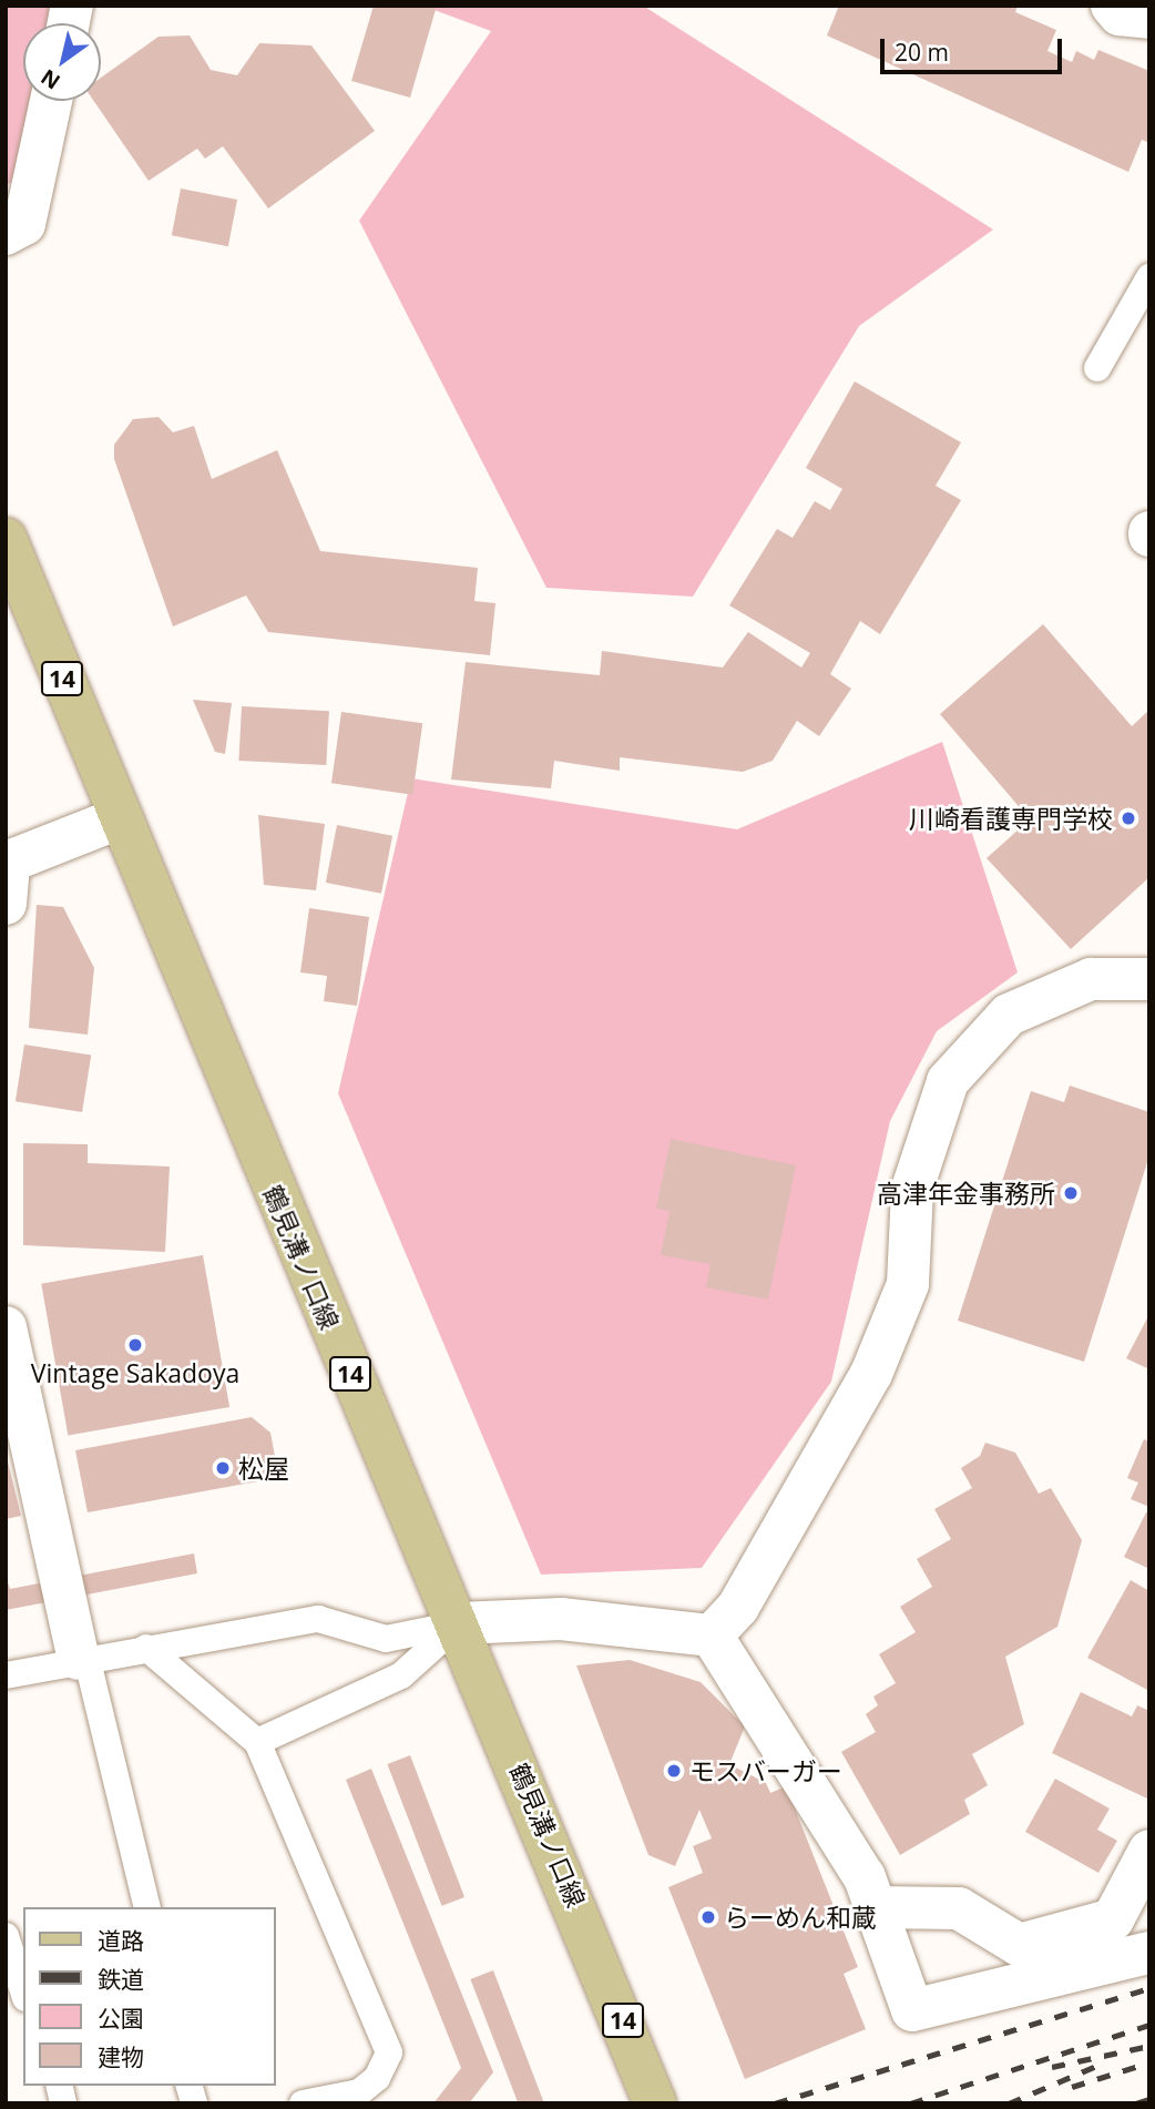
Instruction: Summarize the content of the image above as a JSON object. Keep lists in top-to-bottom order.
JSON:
{
  "streets": {
    "main road": ["14", "鶴見溝ノ口線"]
  },
  "places": [
    "川崎看護専門学校",
    "高津年金事務所",
    "Vintage Sakadoya",
    "松屋",
    "モスバーガー",
    "らーめん和蔵"
  ],
  "legend": [
    "道路",
    "鉄道",
    "公園",
    "建物"
  ],
  "scale_bar": "20 m",
  "north": "bottom left"
}
